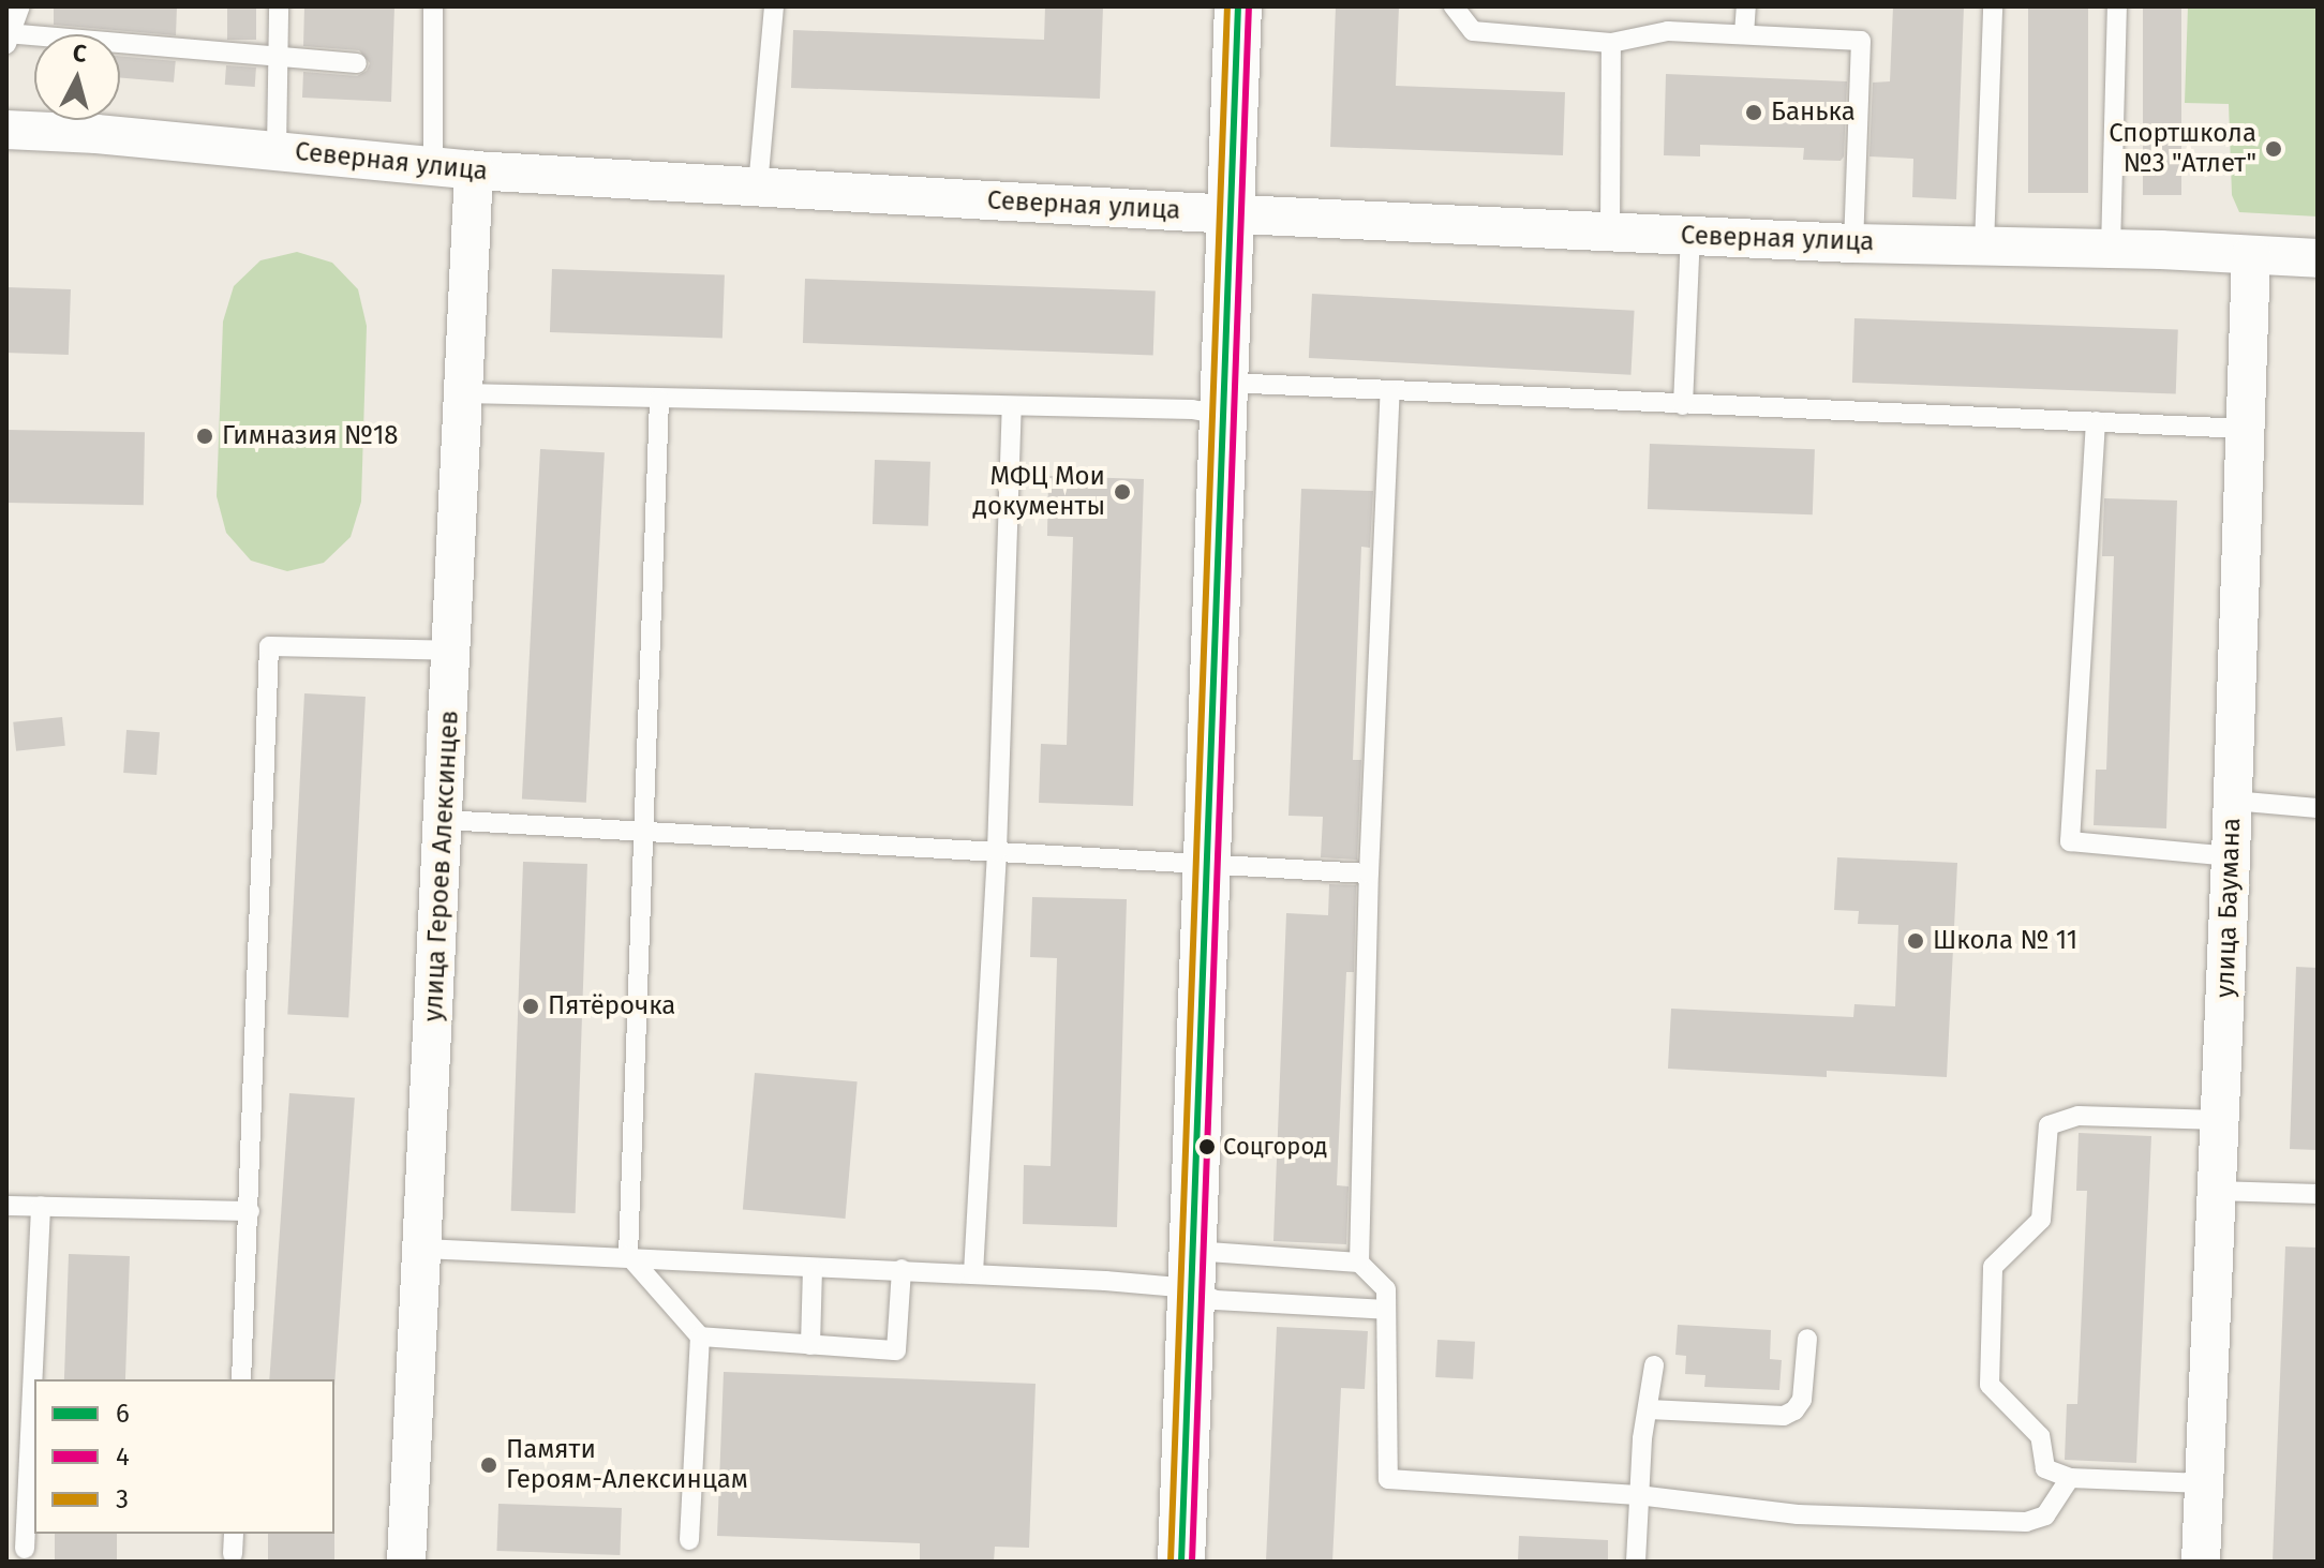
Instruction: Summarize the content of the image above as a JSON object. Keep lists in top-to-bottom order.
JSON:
{
  "streets": {
    "street": ["Северная улица", "улица Героев Алексинцев", "улица Баумана"]
  },
  "crossings": [
    ["Северная улица", "улица Героев Алексинцев"],
    ["Северная улица", "улица Баумана"]
  ],
  "places": [
    "Банька",
    "Спортшкола №3 \"Атлет\"",
    "Гимназия №18",
    "МФЦ Мои документы",
    "Школа № 11",
    "Пятёрочка",
    "Соцгород",
    "Памяти Героям-Алексинцам"
  ],
  "lines": ["transit line 6", "transit line 4", "transit line 3"],
  "legend": ["6", "4", "3"],
  "north": "top"
}
